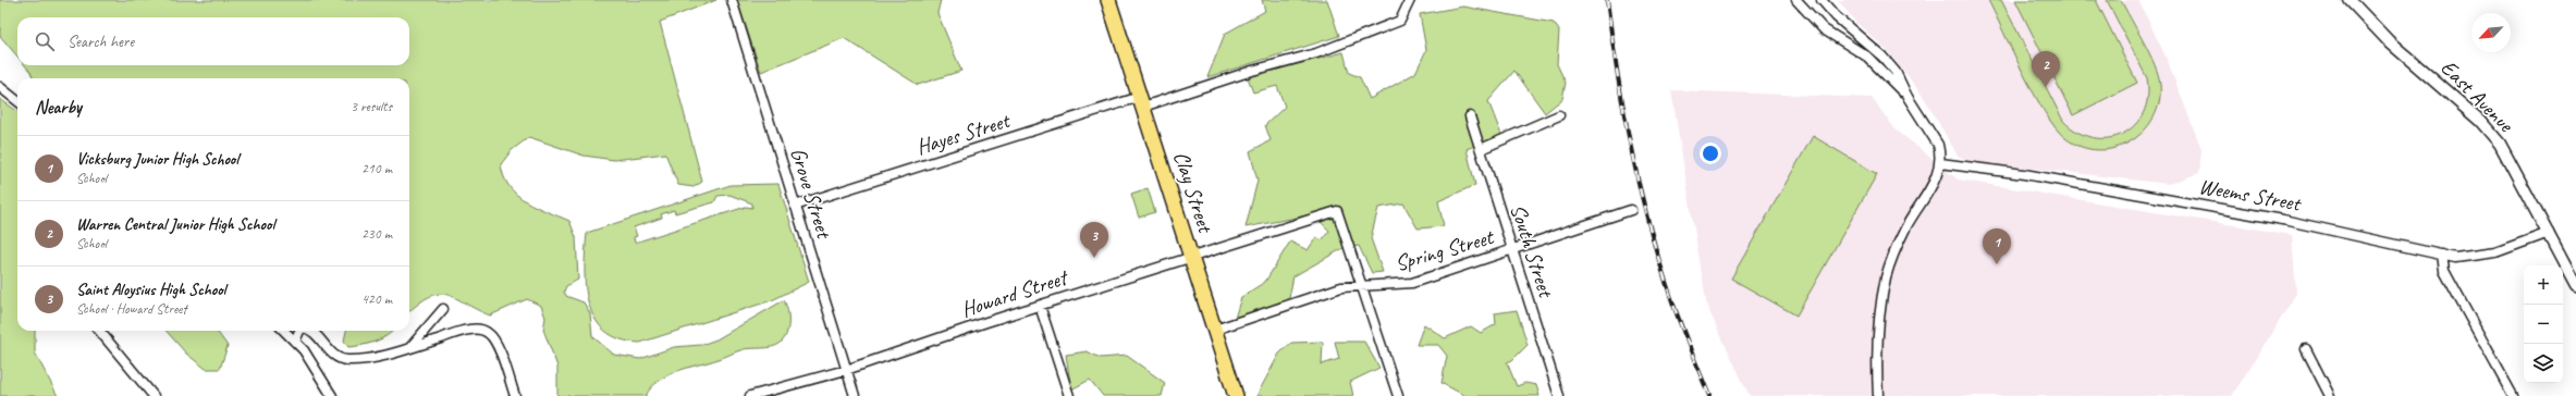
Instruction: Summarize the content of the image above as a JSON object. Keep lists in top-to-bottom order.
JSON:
{
  "streets": {
    "main road": ["Clay Street"],
    "street": [
      "East Avenue",
      "Hayes Street",
      "Grove Street",
      "Weems Street",
      "Spring Street",
      "South Street",
      "Howard Street"
    ]
  },
  "crossings": [
    ["East Avenue", "Weems Street"],
    ["Hayes Street", "Clay Street"],
    ["Hayes Street", "Grove Street"],
    ["Clay Street", "Spring Street"],
    ["Clay Street", "Howard Street"],
    ["Grove Street", "Howard Street"],
    ["Spring Street", "South Street"],
    ["Spring Street", "Howard Street"]
  ],
  "north": "bottom left",
  "page": {
    "search": "Search here",
    "pins": ["2", "3", "1"],
    "heading": ["Nearby", "3 results"],
    "list": [
      {
        "mark": "1",
        "name": "Vicksburg Junior High School",
        "note": "School",
        "value": "210 m"
      },
      {
        "mark": "2",
        "name": "Warren Central Junior High School",
        "note": "School",
        "value": "230 m"
      },
      {
        "mark": "3",
        "name": "Saint Aloysius High School",
        "note": "School · Howard Street",
        "value": "420 m"
      }
    ],
    "map_buttons": ["+", "−"]
  }
}
